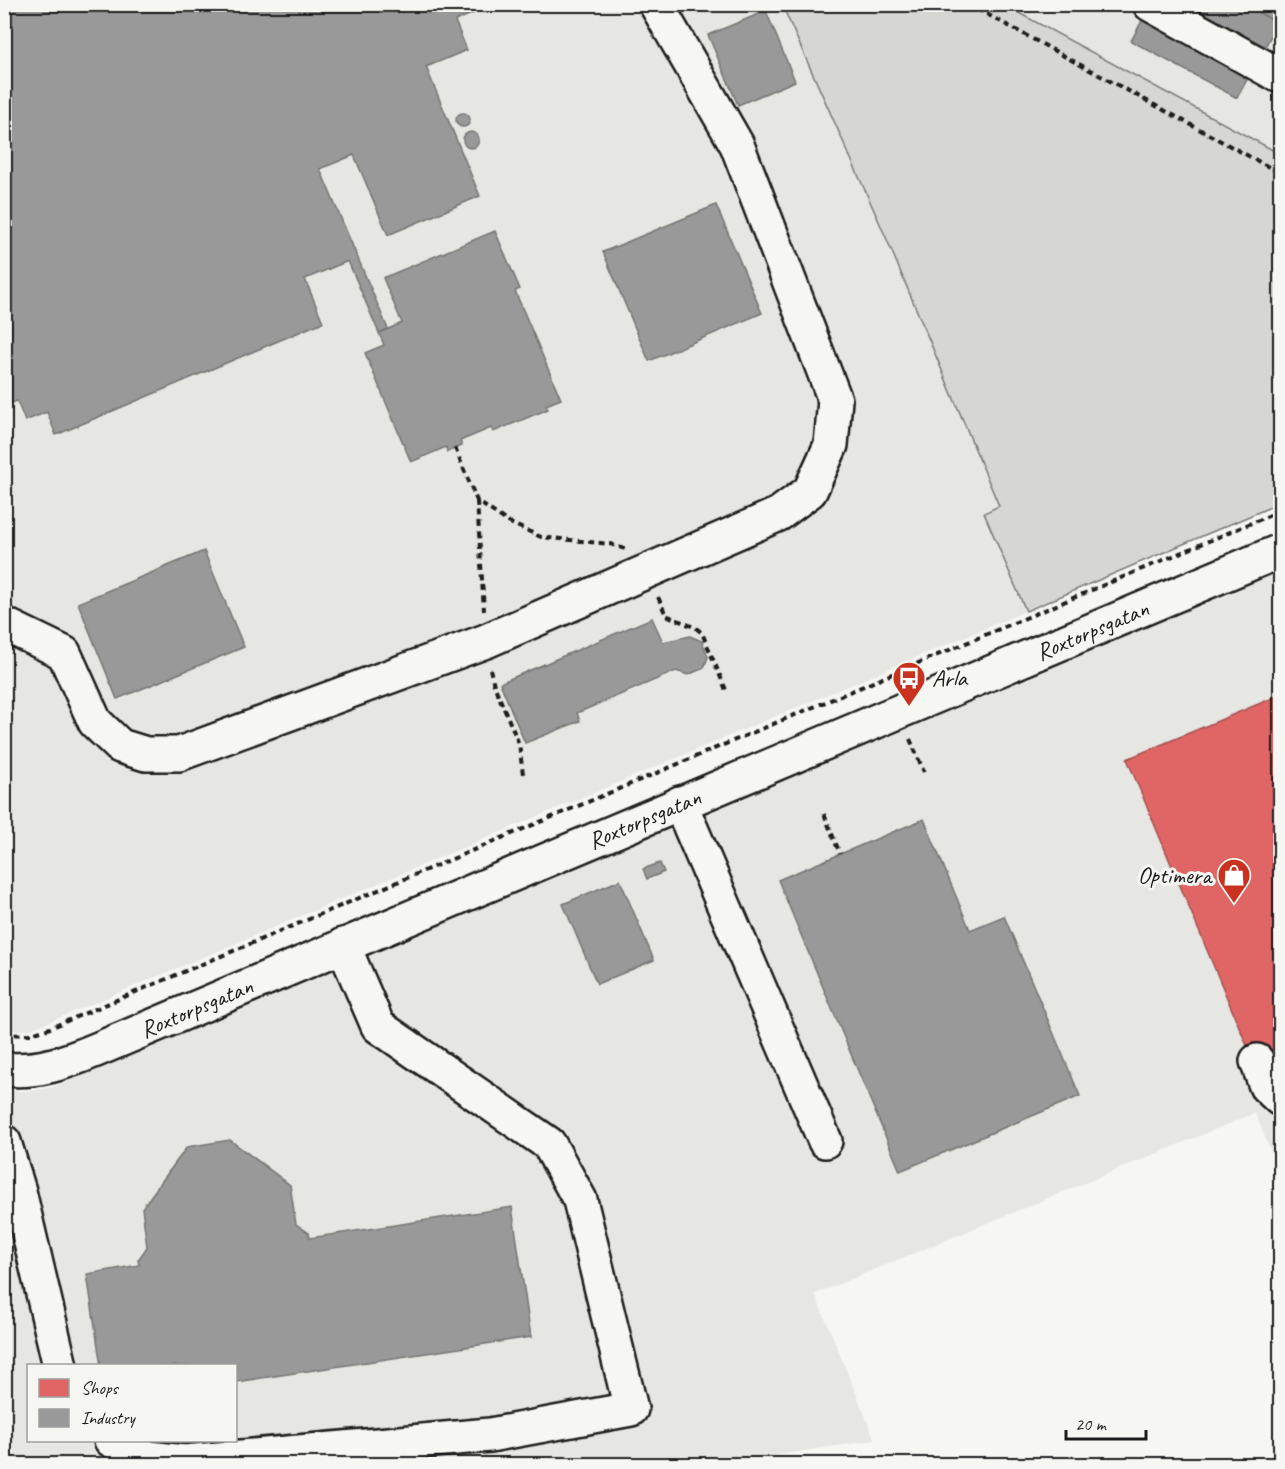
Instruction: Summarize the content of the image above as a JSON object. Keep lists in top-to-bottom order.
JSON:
{
  "streets": {
    "street": ["Roxtorpsgatan"]
  },
  "places": {
    "bus stop": ["Arla"],
    "shop": ["Optimera"]
  },
  "legend": ["Shops", "Industry"],
  "scale_bar": "20 m"
}
